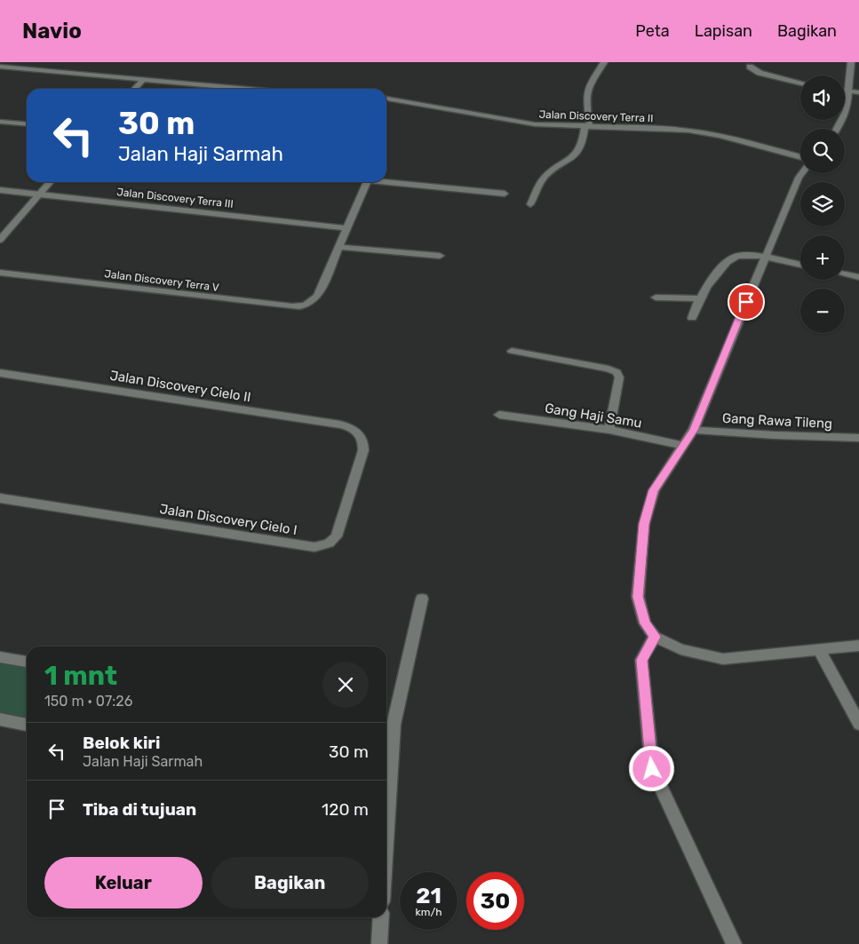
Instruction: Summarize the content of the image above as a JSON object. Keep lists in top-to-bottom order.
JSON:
{
  "streets": {
    "street": [
      "Jalan Discovery Terra II",
      "Jalan Discovery Terra III",
      "Jalan Discovery Terra V",
      "Jalan Discovery Cielo II",
      "Gang Haji Samu",
      "Gang Rawa Tileng",
      "Jalan Discovery Cielo I"
    ]
  },
  "crossings": [
    ["Jalan Discovery Cielo II", "Jalan Discovery Cielo I"]
  ],
  "page": {
    "header": "Navio",
    "nav": ["Peta", "Lapisan", "Bagikan"],
    "map_buttons": ["+", "−"],
    "turn": ["30 m", "Jalan Haji Sarmah"],
    "heading": ["1 mnt", "150 m · 07:26"],
    "list": [
      {
        "name": "Belok kiri",
        "note": "Jalan Haji Sarmah",
        "value": "30 m"
      },
      {
        "name": "Tiba di tujuan",
        "value": "120 m"
      }
    ],
    "buttons": ["Keluar", "Bagikan"],
    "speed": "21 km/h",
    "limit": "30"
  }
}
